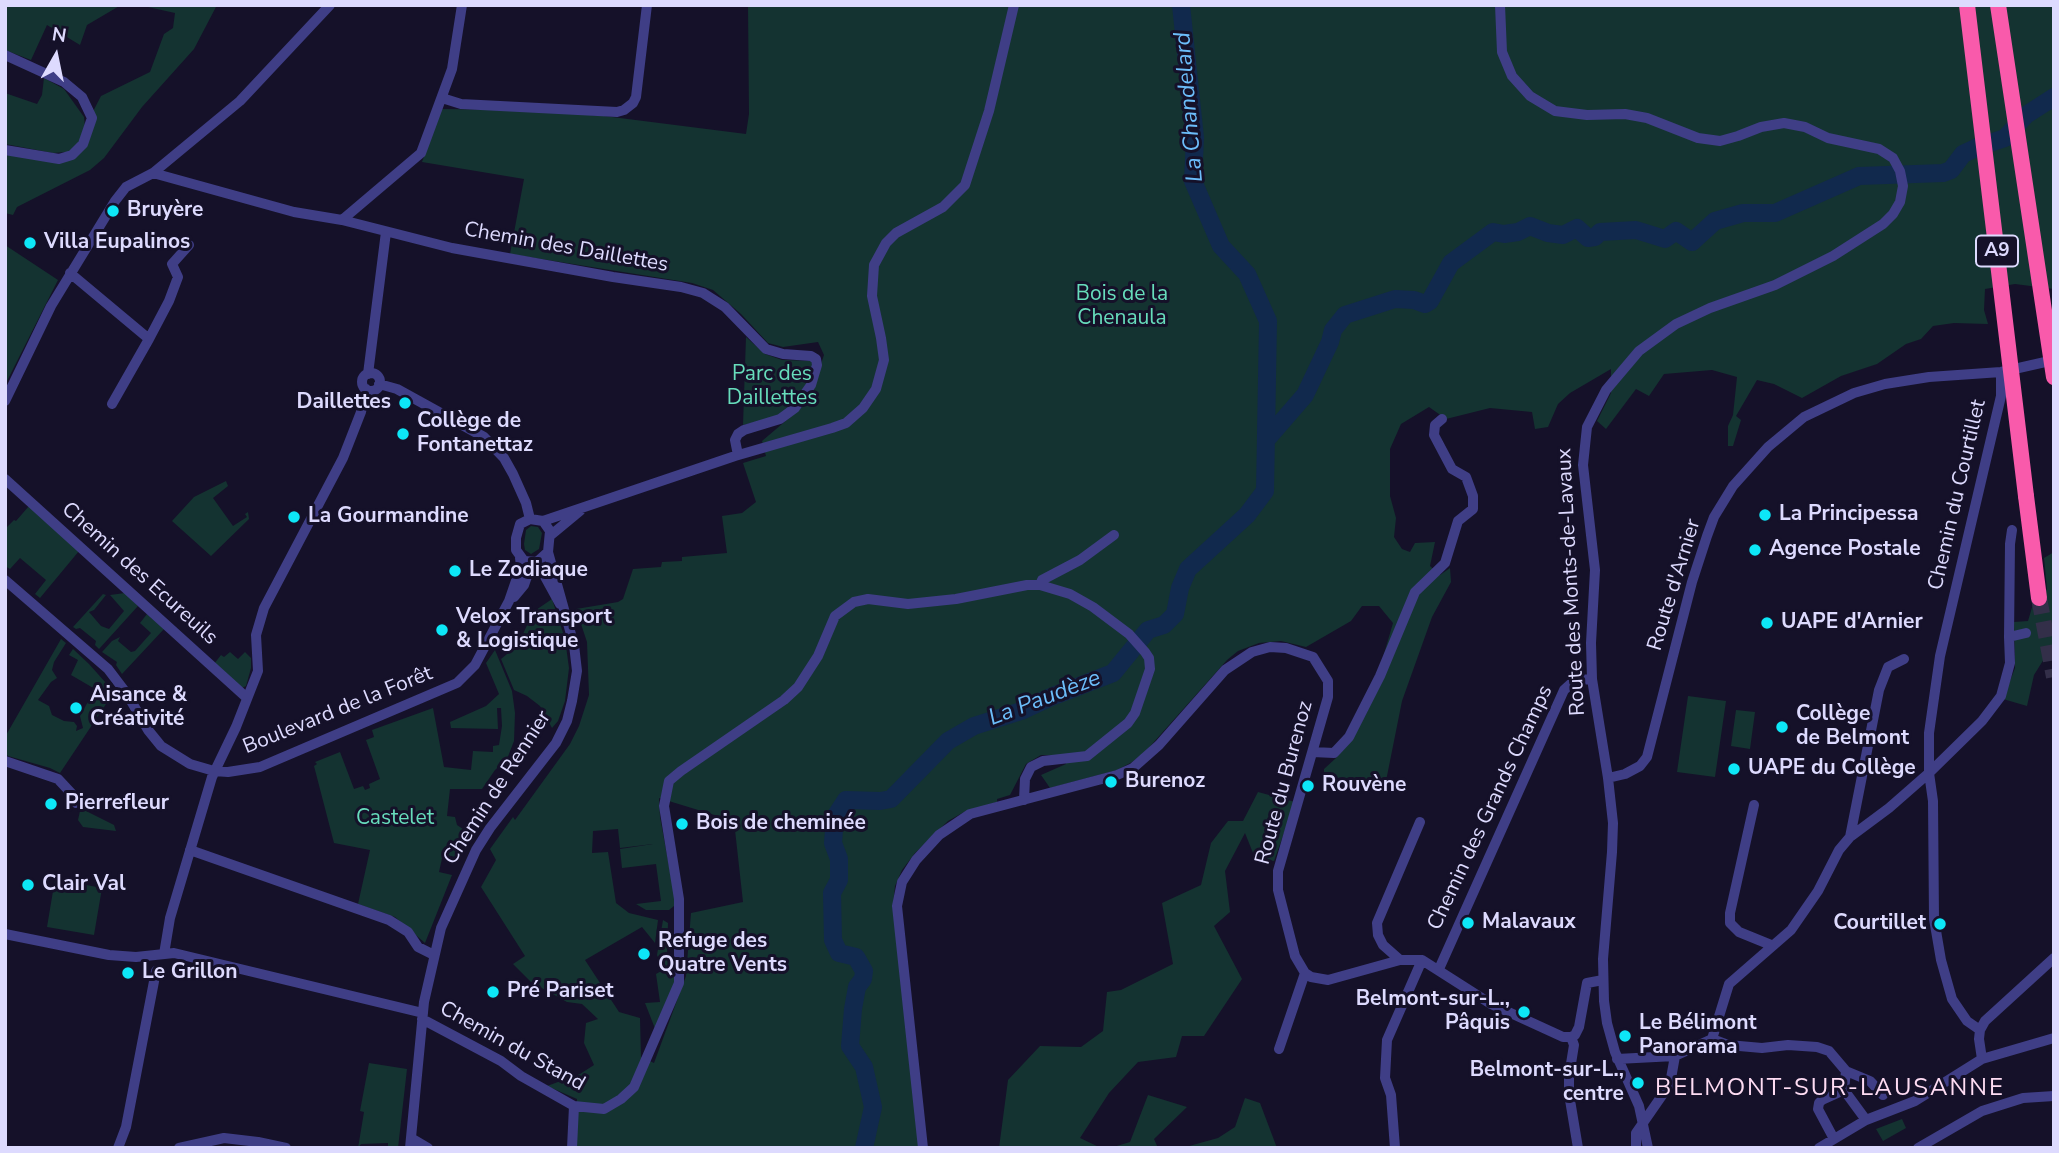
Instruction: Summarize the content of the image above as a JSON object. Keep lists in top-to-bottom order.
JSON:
{
  "streets": {
    "highway": ["A9"],
    "street": [
      "Chemin des Daillettes",
      "Chemin du Courtillet",
      "Chemin des Ecureuils",
      "Route des Monts-de-Lavaux",
      "Route d'Arnier",
      "Boulevard de la Forêt",
      "Route du Burenoz",
      "Chemin de Rennier",
      "Chemin des Grands Champs",
      "Chemin du Stand"
    ]
  },
  "crossings": [
    ["Chemin du Courtillet", "Route d'Arnier"],
    ["Route des Monts-de-Lavaux", "Route d'Arnier"],
    ["Route des Monts-de-Lavaux", "Chemin des Grands Champs"],
    ["Boulevard de la Forêt", "Chemin de Rennier"],
    ["Route du Burenoz", "Chemin du Stand"],
    ["Chemin de Rennier", "Chemin du Stand"]
  ],
  "districts": ["BELMONT-SUR-LAUSANNE"],
  "water": ["La Chandelard", "La Paudèze"],
  "parks": ["Bois de la Chenaula", "Parc des Daillettes", "Castelet"],
  "places": [
    "Bruyère",
    "Villa Eupalinos",
    "Daillettes",
    "Collège de Fontanettaz",
    "La Principessa",
    "La Gourmandine",
    "Agence Postale",
    "Le Zodiaque",
    "UAPE d'Arnier",
    "Velox Transport & Logistique",
    "Aisance & Créativité",
    "Collège de Belmont",
    "UAPE du Collège",
    "Burenoz",
    "Rouvène",
    "Pierrefleur",
    "Bois de cheminée",
    "Clair Val",
    "Malavaux",
    "Courtillet",
    "Refuge des Quatre Vents",
    "Le Grillon",
    "Pré Pariset",
    "Belmont-sur-L., Pâquis",
    "Le Bélimont Panorama",
    "Belmont-sur-L., centre"
  ],
  "north": "top"
}
